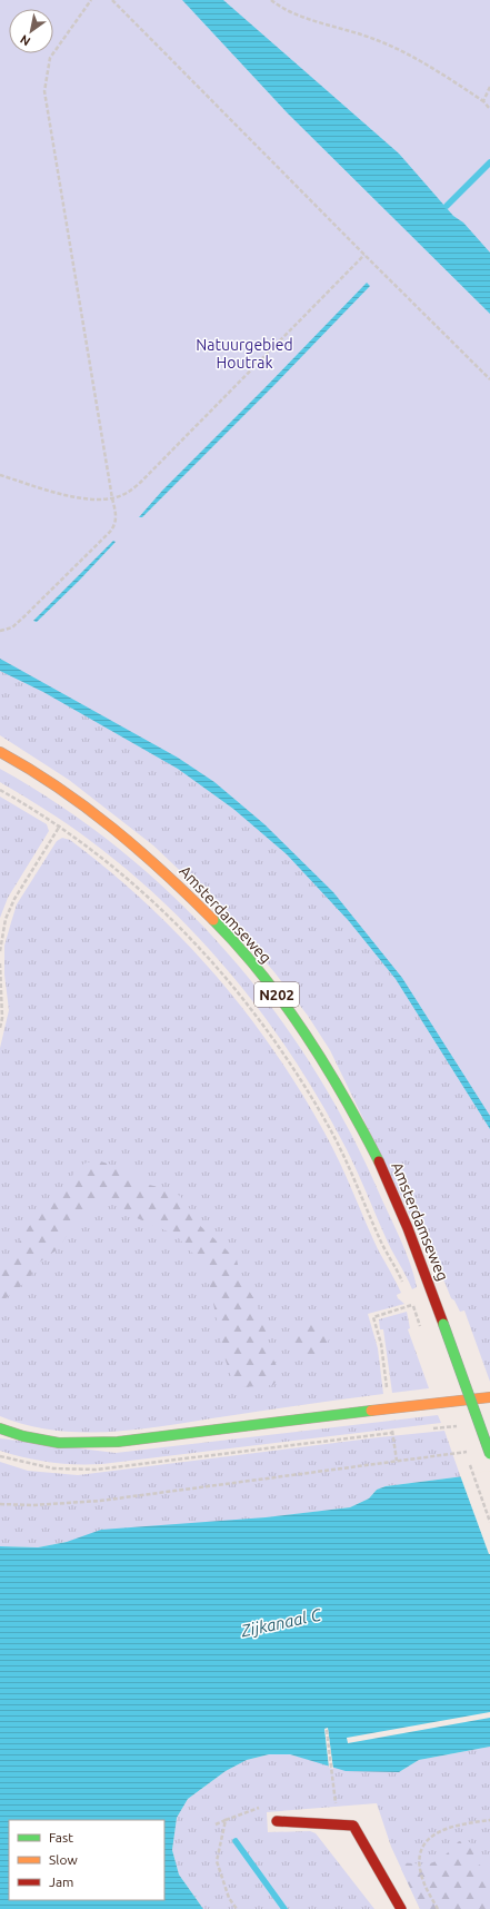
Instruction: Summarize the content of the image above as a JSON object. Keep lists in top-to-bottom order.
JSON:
{
  "streets": {
    "main road": ["Amsterdamseweg", "N202"]
  },
  "water": ["Zijkanaal C"],
  "parks": ["Natuurgebied Houtrak"],
  "legend": ["Fast", "Slow", "Jam"],
  "north": "bottom left"
}
